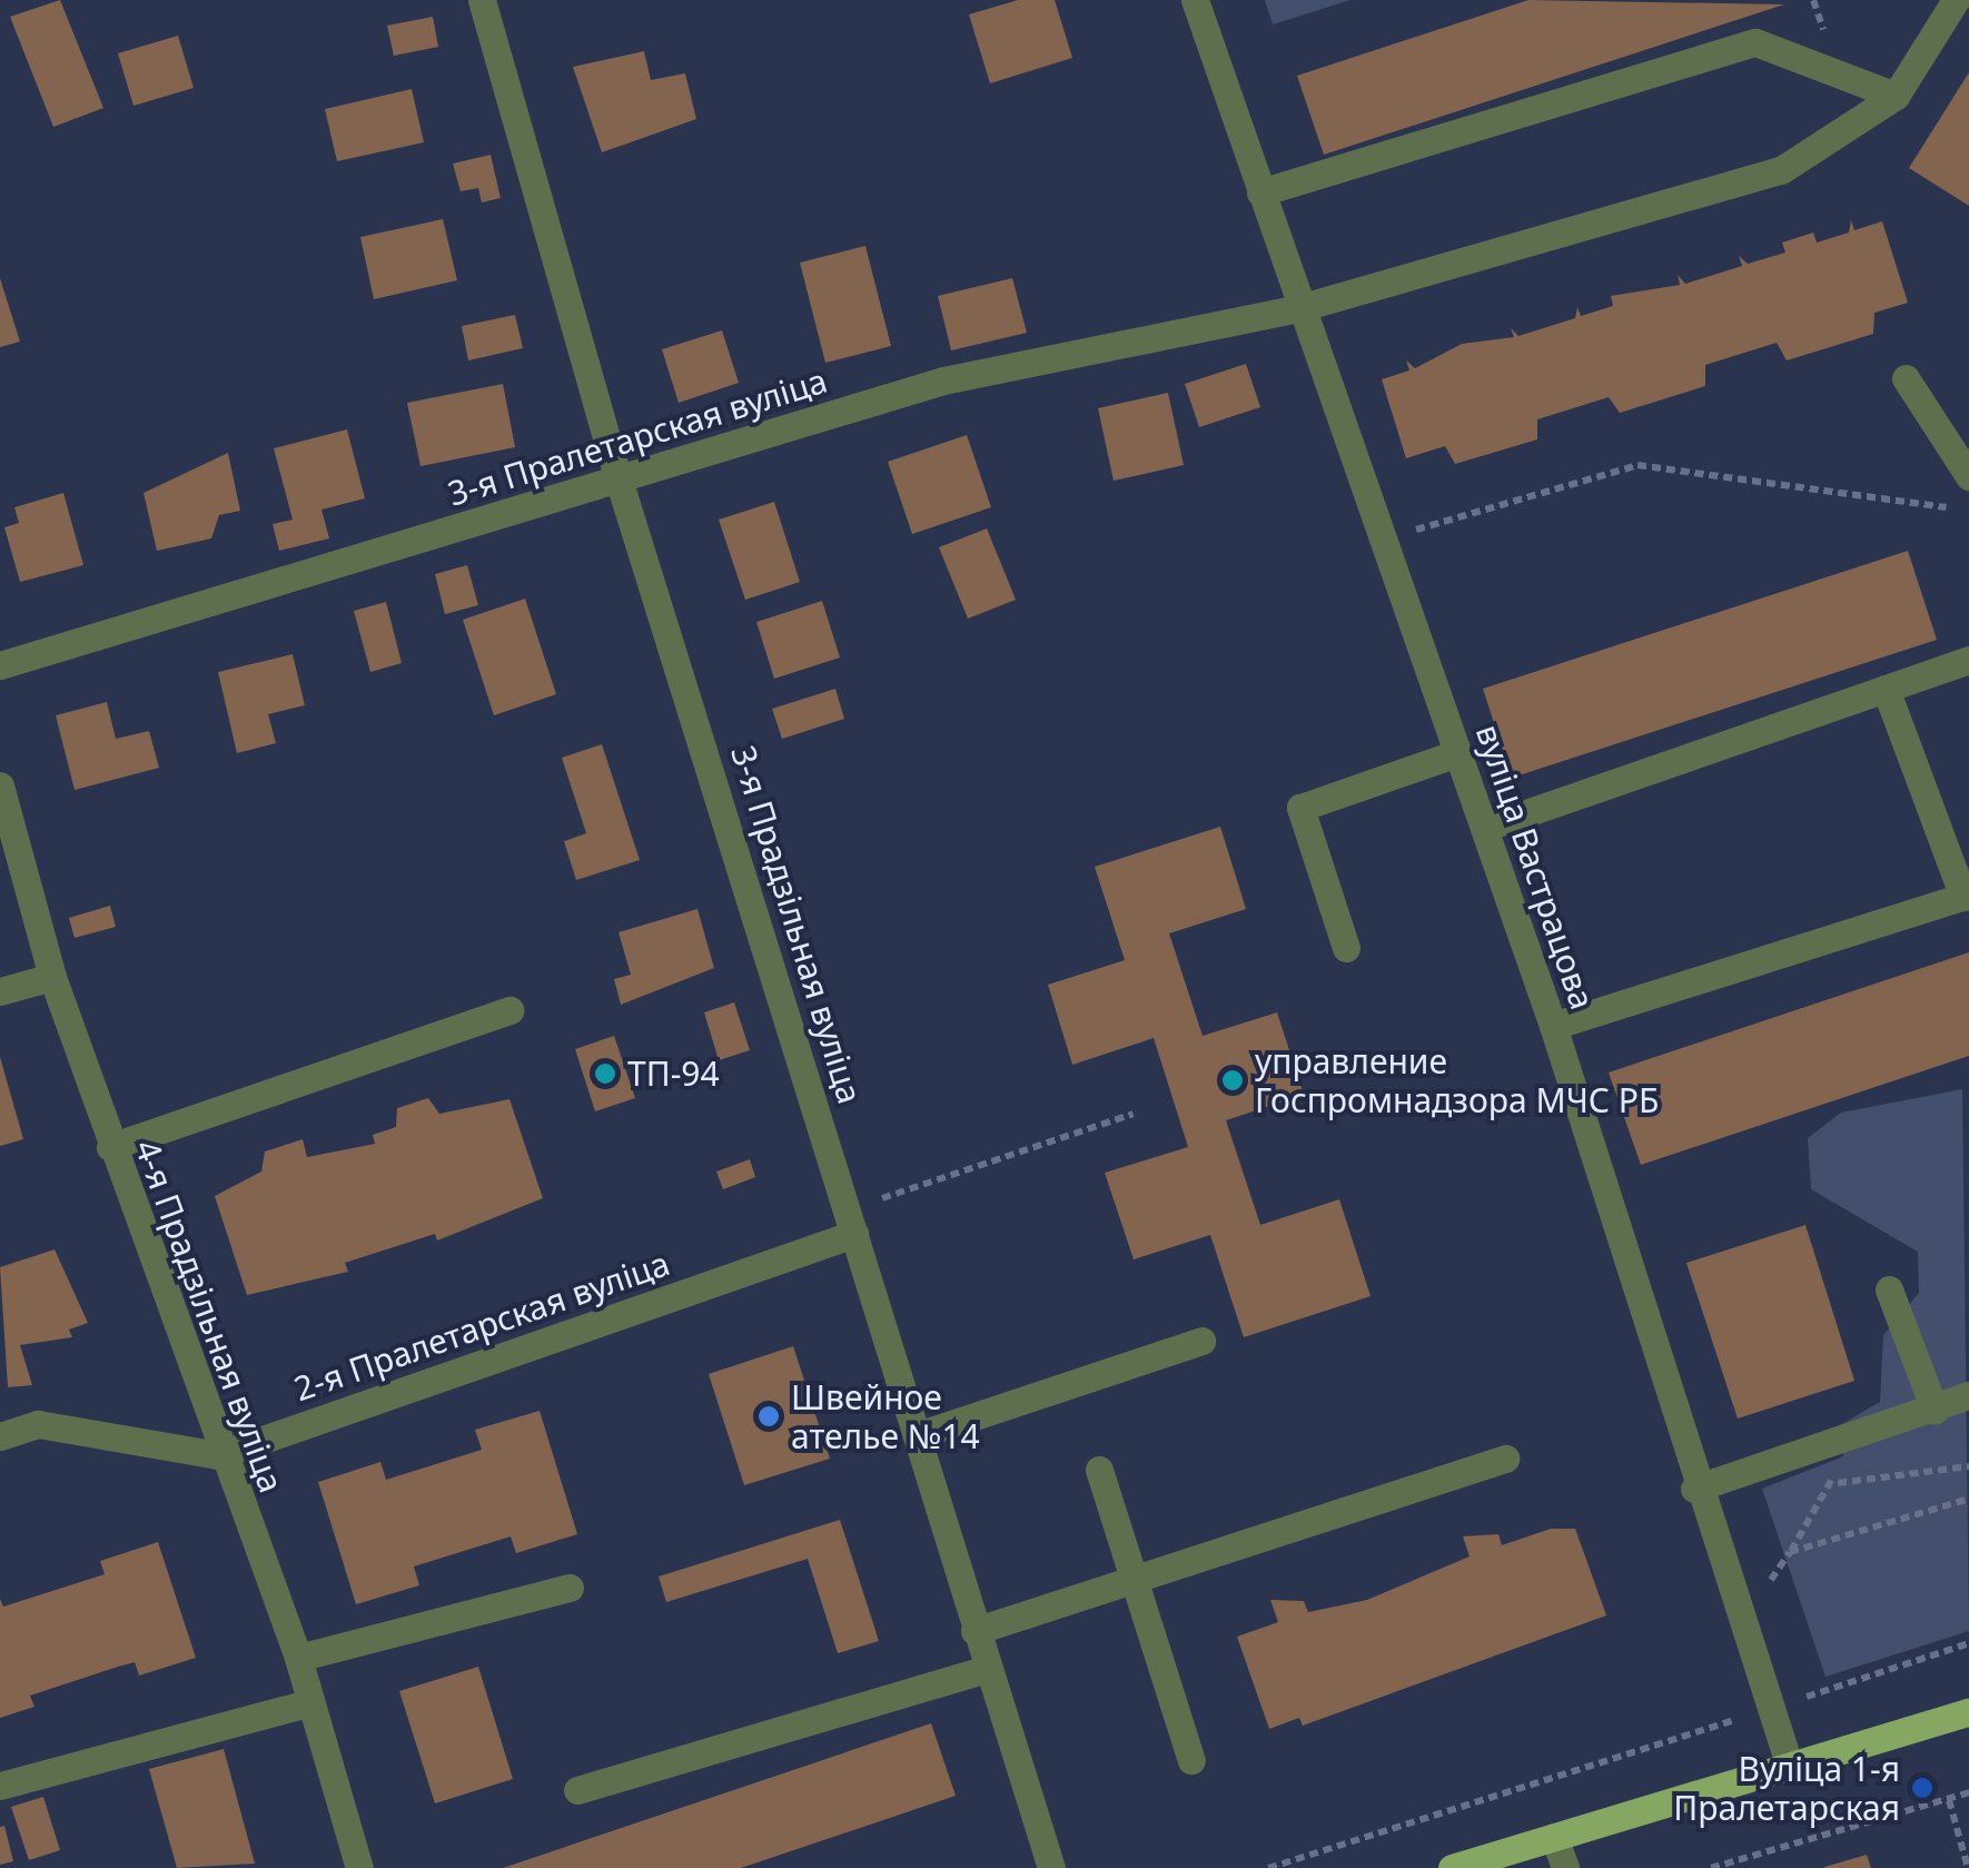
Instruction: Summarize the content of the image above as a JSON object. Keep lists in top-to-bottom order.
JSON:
{
  "streets": {
    "street": [
      "3-я Пралетарская вуліца",
      "вуліца Вастрацова",
      "3-я Прадзільная вуліца",
      "4-я Прадзільная вуліца",
      "2-я Пралетарская вуліца"
    ]
  },
  "crossings": [
    ["3-я Пралетарская вуліца", "вуліца Вастрацова"],
    ["3-я Пралетарская вуліца", "3-я Прадзільная вуліца"],
    ["3-я Прадзільная вуліца", "2-я Пралетарская вуліца"],
    ["4-я Прадзільная вуліца", "2-я Пралетарская вуліца"]
  ],
  "places": [
    "ТП-94",
    "управление Госпромнадзора МЧС РБ",
    "Швейное ателье №14",
    "Вуліца 1-я Пралетарская"
  ]
}
